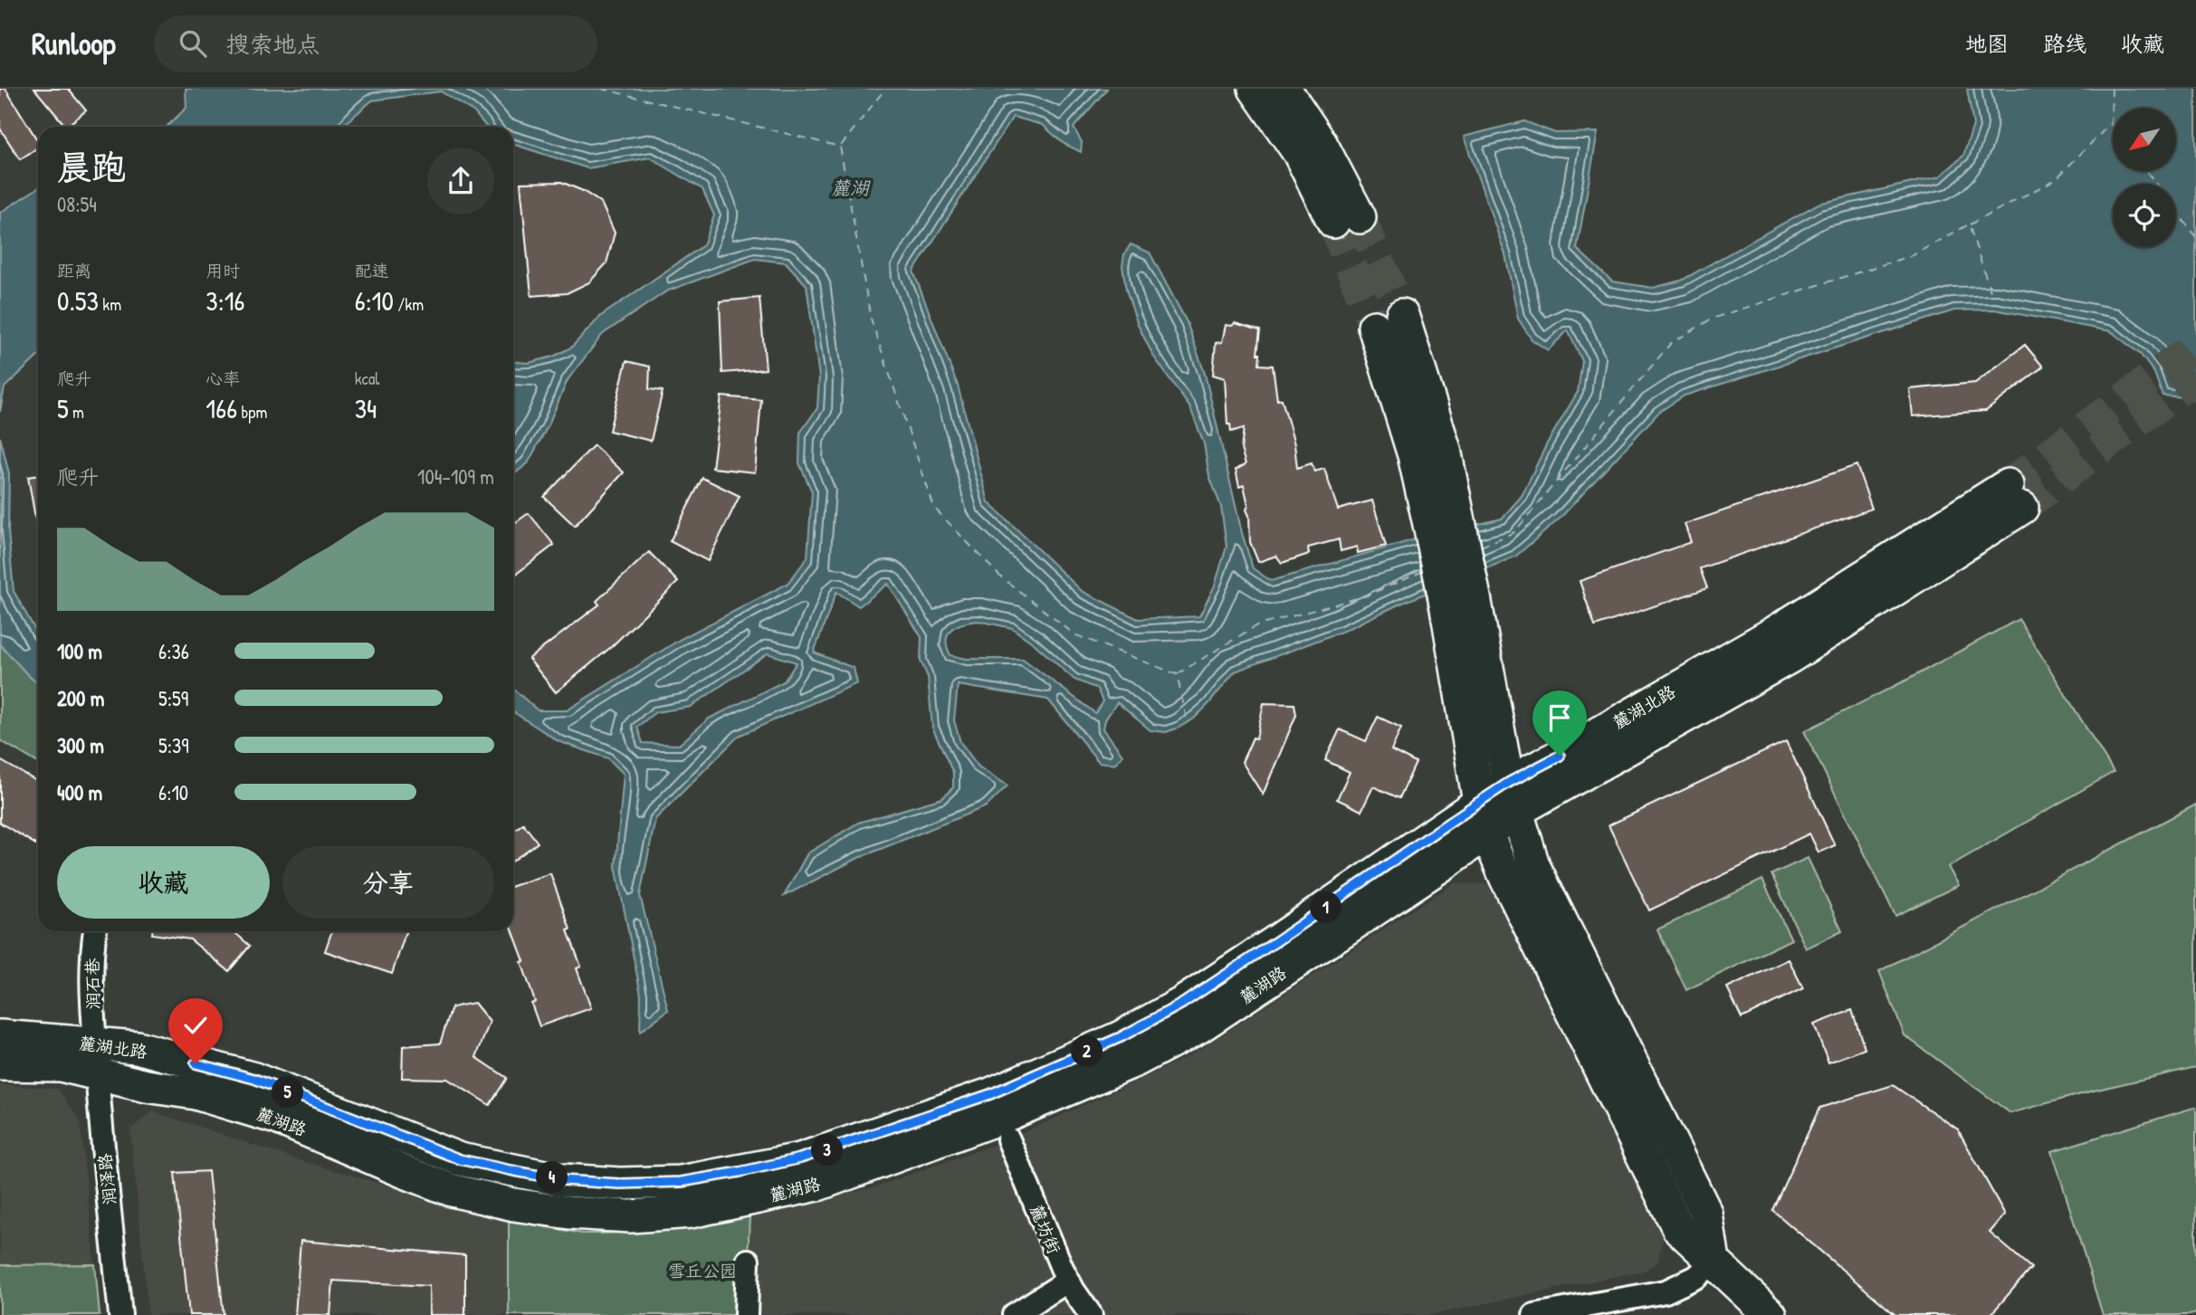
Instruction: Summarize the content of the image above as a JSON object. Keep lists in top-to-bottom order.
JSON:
{
  "streets": {
    "street": [
      "麓湖北路",
      "润石巷",
      "麓湖路",
      "润泽路",
      "麓坊街"
    ]
  },
  "crossings": [
    ["麓湖北路", "润石巷"],
    ["麓湖北路", "麓湖路"],
    ["麓湖北路", "润泽路"],
    ["润石巷", "润泽路"]
  ],
  "water": ["麓湖"],
  "parks": ["雪丘公园"],
  "north": "bottom left",
  "page": {
    "header": "Runloop",
    "search": "搜索地点",
    "nav": ["地图", "路线", "收藏"],
    "heading": ["晨跑", "08:54"],
    "stats": [
      ["距离", "0.53 km"],
      ["用时", "3:16"],
      ["配速", "6:10 /km"],
      ["爬升", "5 m"],
      ["心率", "166 bpm"],
      ["kcal", "34"]
    ],
    "chart": ["爬升", "104–109 m"],
    "list": [
      {
        "name": "100 m",
        "note": "6:36"
      },
      {
        "name": "200 m",
        "note": "5:59"
      },
      {
        "name": "300 m",
        "note": "5:39"
      },
      {
        "name": "400 m",
        "note": "6:10"
      }
    ],
    "buttons": ["收藏", "分享"],
    "pins": [
      "1",
      "2",
      "5",
      "3",
      "4"
    ]
  }
}
